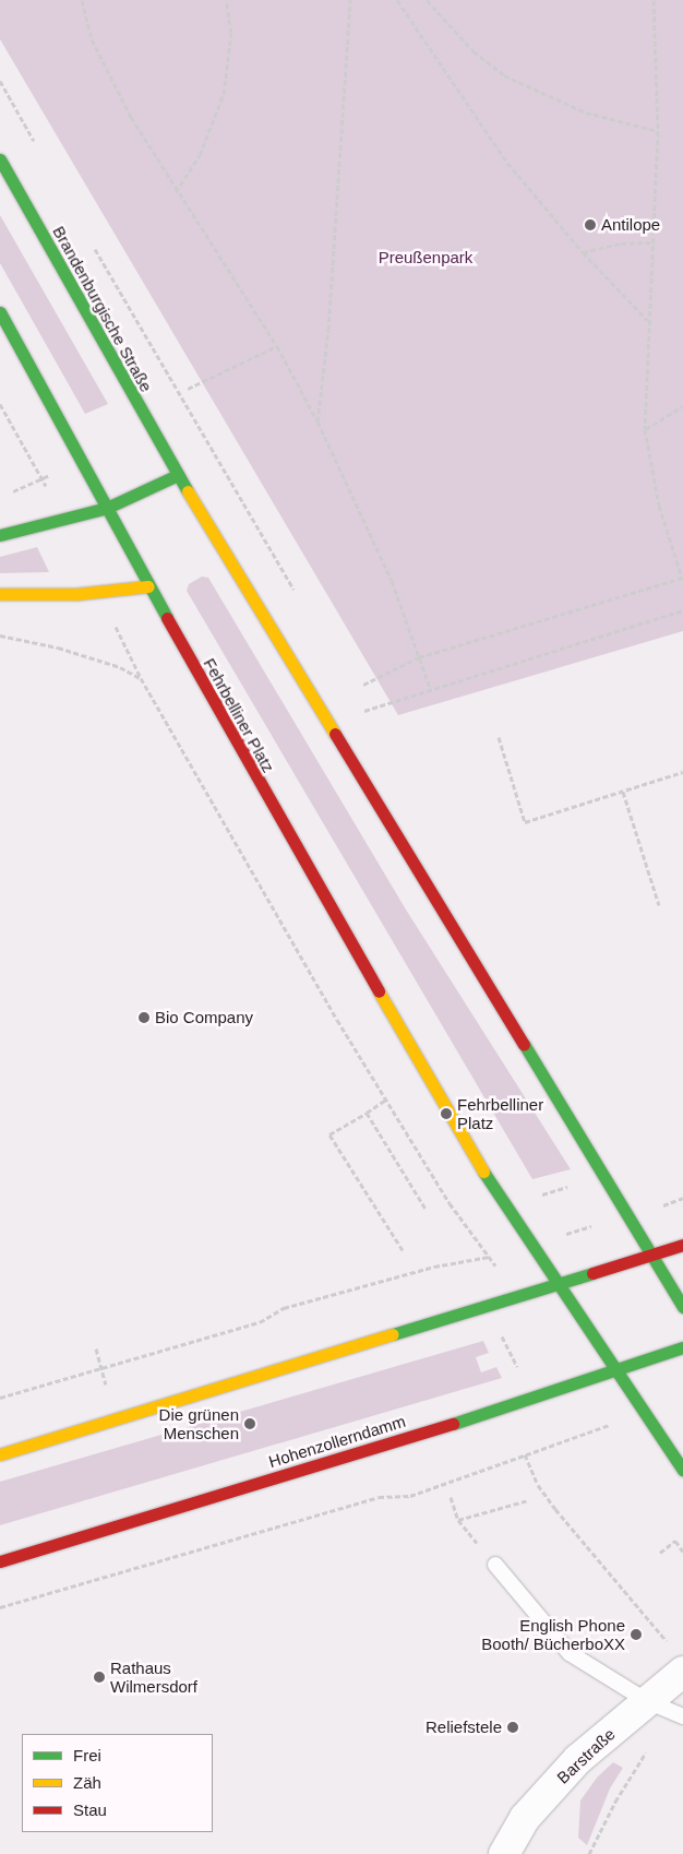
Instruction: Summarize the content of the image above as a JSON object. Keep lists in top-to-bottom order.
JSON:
{
  "streets": {
    "main road": ["Brandenburgische Straße", "Fehrbelliner Platz", "Hohenzollerndamm"],
    "street": ["Barstraße"]
  },
  "crossings": [
    ["Fehrbelliner Platz", "Hohenzollerndamm"]
  ],
  "parks": ["Preußenpark"],
  "places": [
    "Antilope",
    "Bio Company",
    "Fehrbelliner Platz",
    "Die grünen Menschen",
    "English Phone Booth/ BücherboXX",
    "Rathaus Wilmersdorf",
    "Reliefstele"
  ],
  "legend": ["Frei", "Zäh", "Stau"]
}
